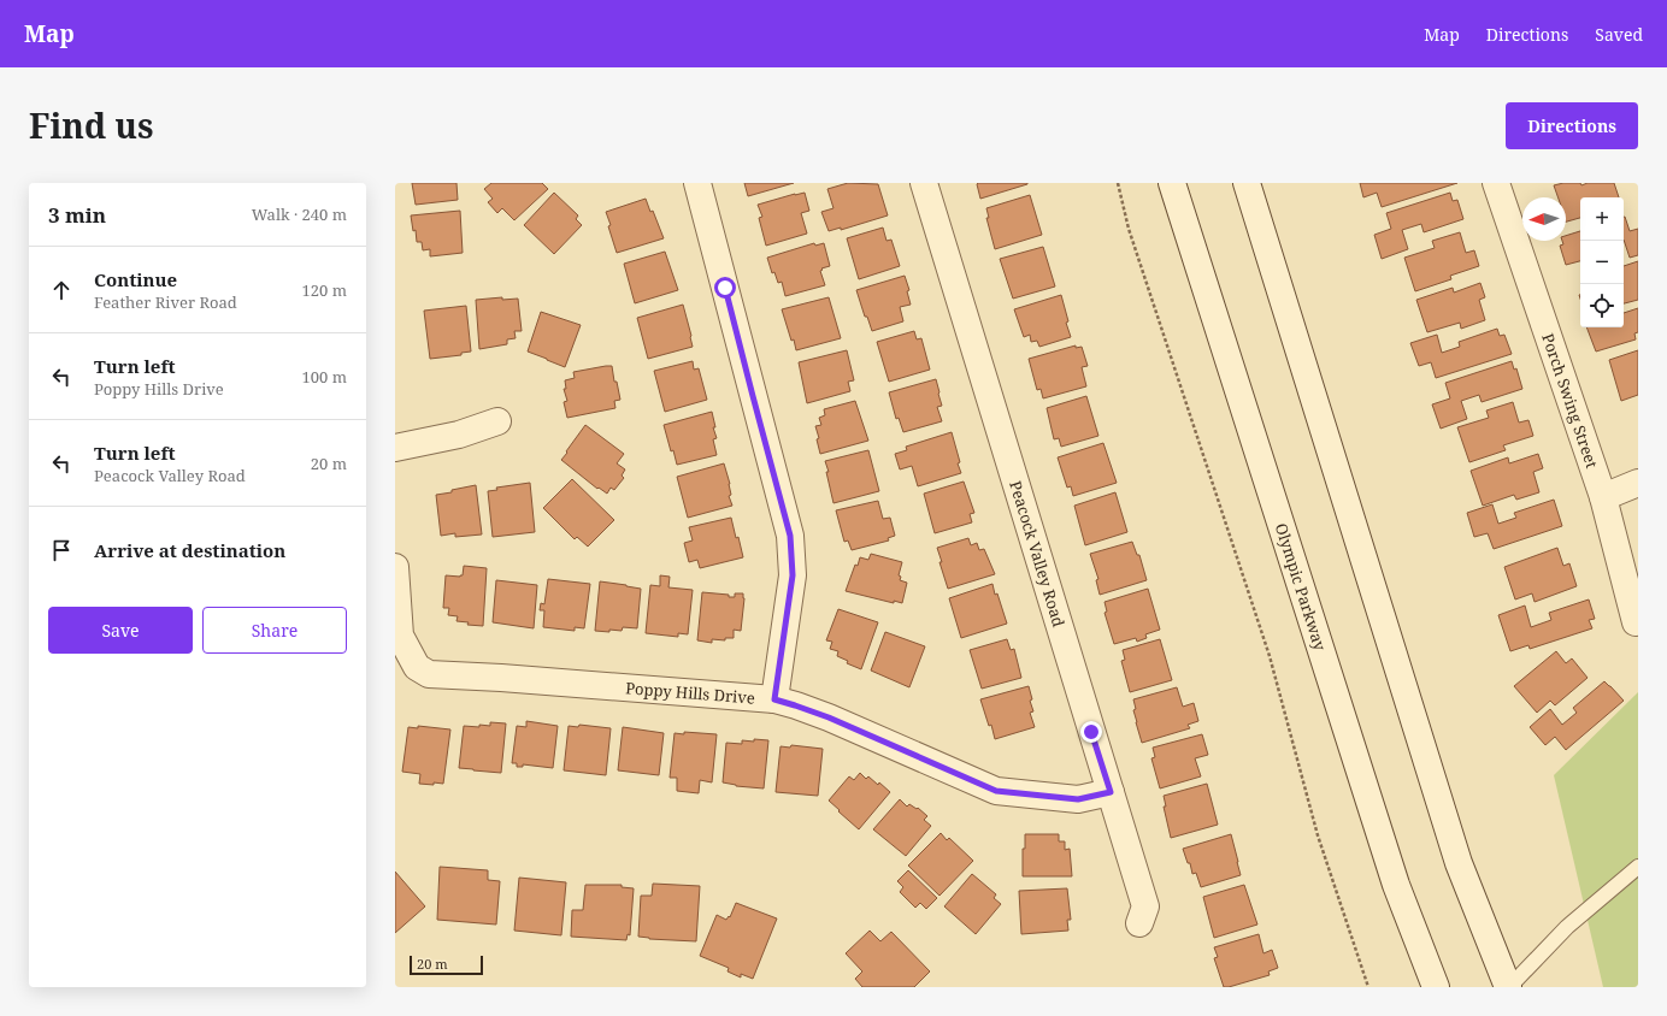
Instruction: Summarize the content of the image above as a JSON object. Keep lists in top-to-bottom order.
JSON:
{
  "streets": {
    "street": [
      "Porch Swing Street",
      "Peacock Valley Road",
      "Olympic Parkway",
      "Poppy Hills Drive"
    ]
  },
  "crossings": [
    ["Peacock Valley Road", "Poppy Hills Drive"]
  ],
  "scale_bar": "20 m",
  "north": "left",
  "page": {
    "header": "Map",
    "nav": ["Map", "Directions", "Saved"],
    "title": "Find us",
    "buttons": [
      "Directions",
      ["Save", "Share"]
    ],
    "heading": ["3 min", "Walk · 240 m"],
    "map_buttons": ["+", "−"],
    "list": [
      ["Continue", "Feather River Road", "120 m"],
      ["Turn left", "Poppy Hills Drive", "100 m"],
      ["Turn left", "Peacock Valley Road", "20 m"],
      "Arrive at destination"
    ],
    "scale": "20 m"
  }
}
